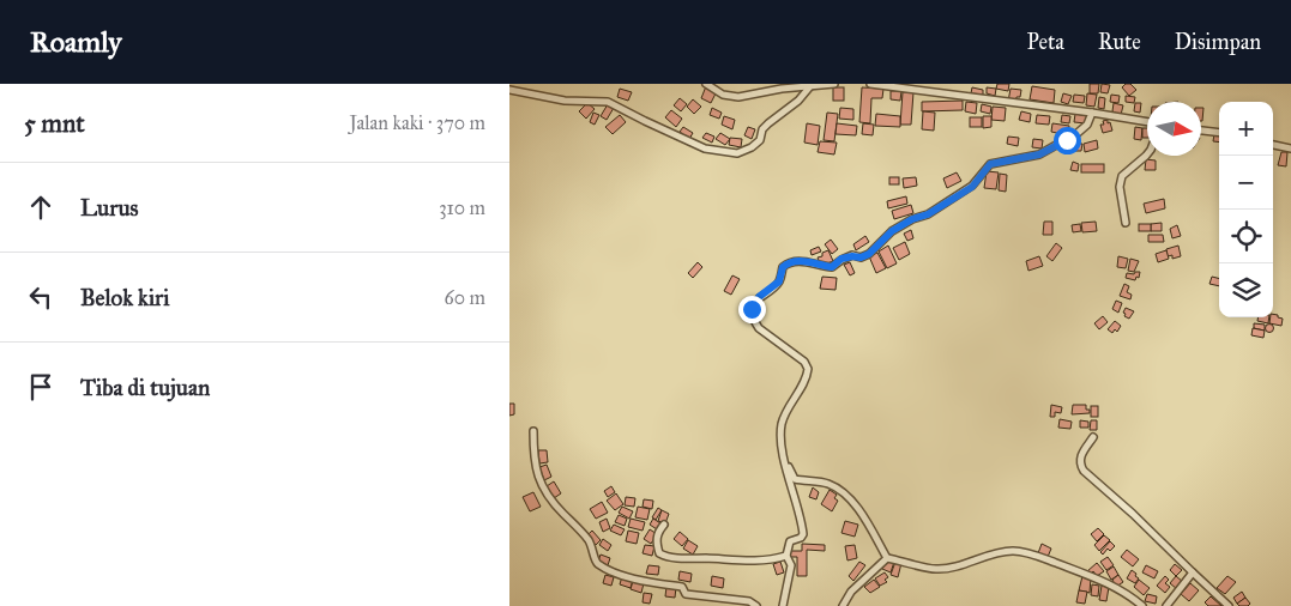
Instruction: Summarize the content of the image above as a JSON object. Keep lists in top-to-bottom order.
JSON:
{
  "north": "right",
  "page": {
    "header": "Roamly",
    "nav": ["Peta", "Rute", "Disimpan"],
    "heading": ["5 mnt", "Jalan kaki · 370 m"],
    "map_buttons": ["+", "−"],
    "list": [
      ["Lurus", "310 m"],
      ["Belok kiri", "60 m"],
      "Tiba di tujuan"
    ]
  }
}
